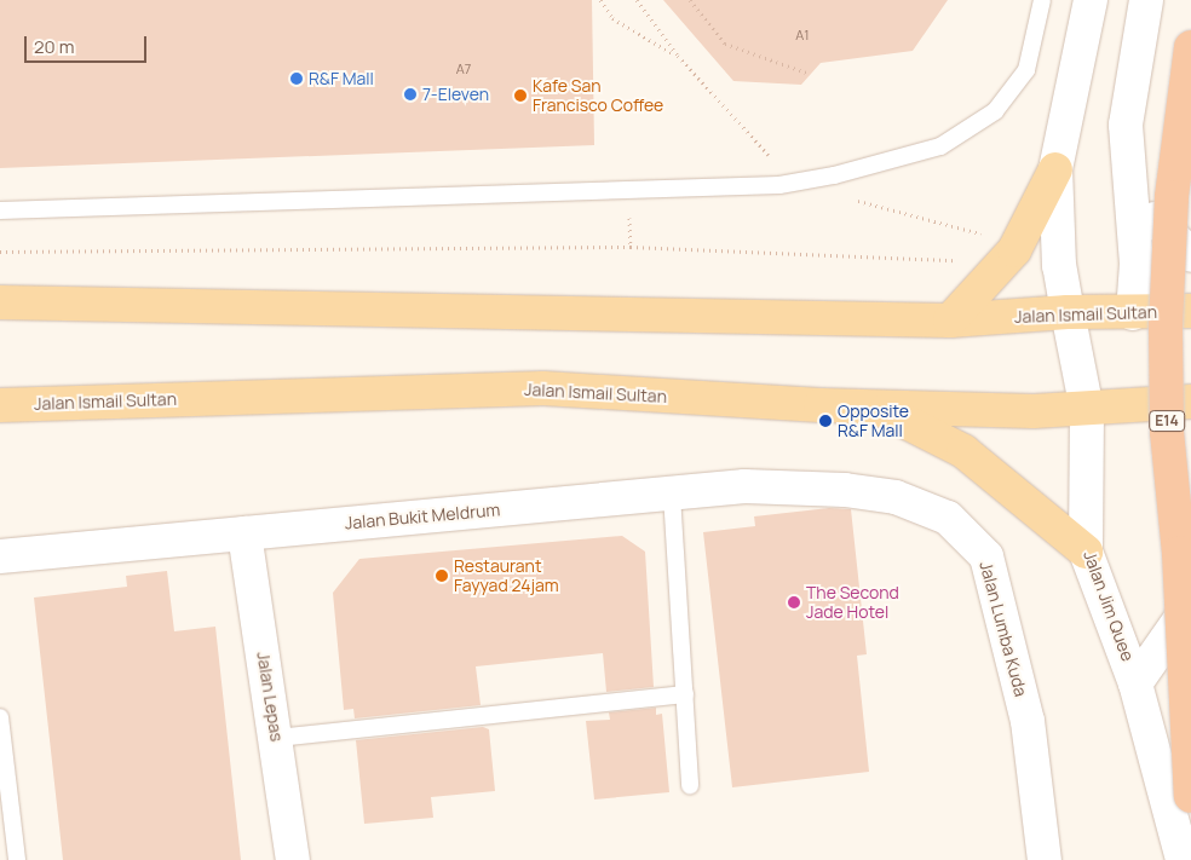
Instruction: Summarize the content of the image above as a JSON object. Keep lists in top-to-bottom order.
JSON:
{
  "streets": {
    "highway": ["E14"],
    "main road": ["Jalan Ismail Sultan"],
    "street": [
      "Jalan Bukit Meldrum",
      "Jalan Jim Quee",
      "Jalan Lumba Kuda",
      "Jalan Lepas"
    ]
  },
  "crossings": [
    ["Jalan Ismail Sultan", "Jalan Jim Quee"],
    ["Jalan Bukit Meldrum", "Jalan Lumba Kuda"],
    ["Jalan Bukit Meldrum", "Jalan Lepas"]
  ],
  "places": [
    "R&F Mall",
    "7-Eleven",
    "Kafe San Francisco Coffee",
    "Opposite R&F Mall",
    "Restaurant Fayyad 24jam",
    "The Second Jade Hotel"
  ],
  "house_numbers": ["A1", "A7"],
  "scale_bar": "20 m"
}
